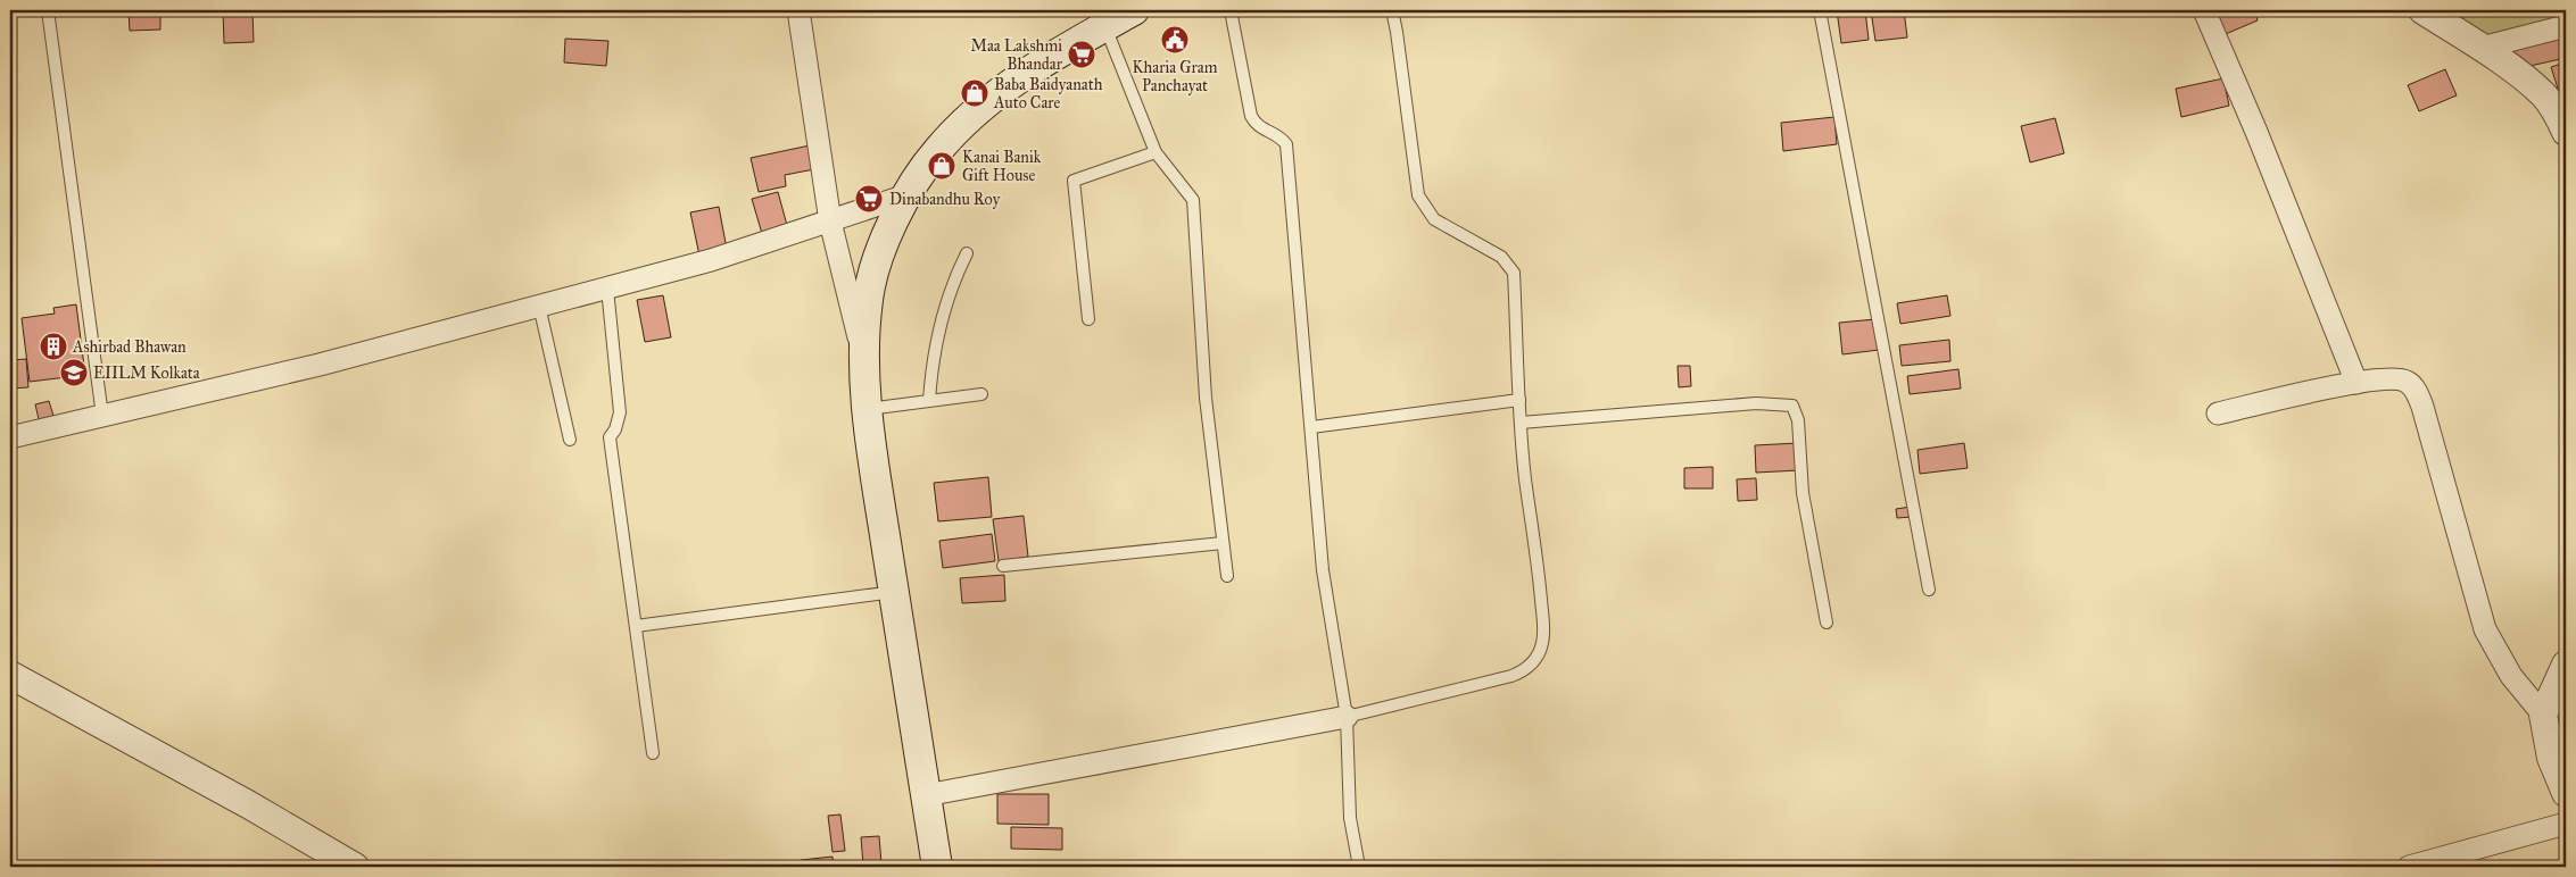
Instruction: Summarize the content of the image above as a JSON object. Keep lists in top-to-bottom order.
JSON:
{
  "places": {
    "public building": ["Kharia Gram Panchayat"],
    "supermarket": ["Maa Lakshmi Bhandar", "Dinabandhu Roy"],
    "shop": ["Baba Baidyanath Auto Care", "Kanai Banik Gift House"],
    "building": ["Ashirbad Bhawan"],
    "school or university": ["EIILM Kolkata"]
  }
}
